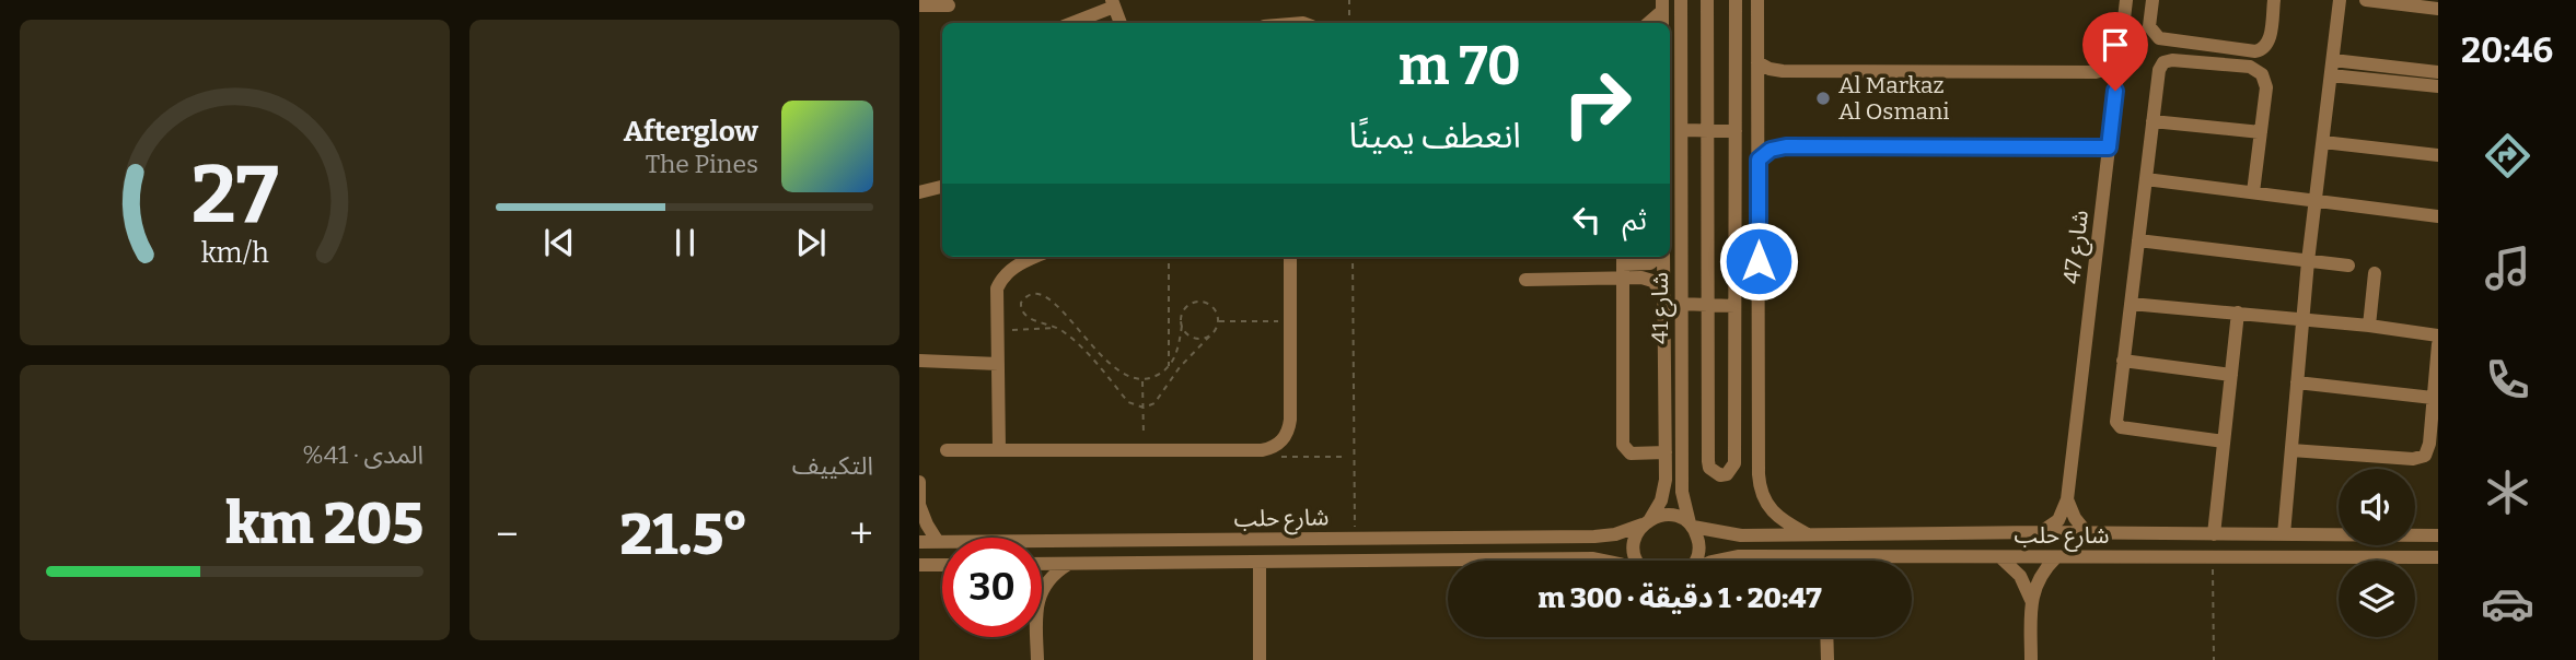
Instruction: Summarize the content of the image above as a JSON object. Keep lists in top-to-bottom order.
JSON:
{
  "streets": {
    "street": ["شارع 47", "شارع 41", "شارع حلب"]
  },
  "crossings": [
    ["شارع 41", "شارع حلب"]
  ],
  "places": ["Al Markaz Al Osmani"],
  "page": {
    "tabs": "20:46",
    "turn": ["70 m", "انعطف يمينًا"],
    "song": ["Afterglow", "The Pines"],
    "then": "ثم",
    "tile": [
      "التكييف",
      ["المدى · 41%", "205 km"]
    ],
    "heat": ["−", "21.5°", "+"],
    "limit": "30",
    "trip": "20:47 · 1 دقيقة · 300 m",
    "gauge": ["27", "km/h"]
  }
}
